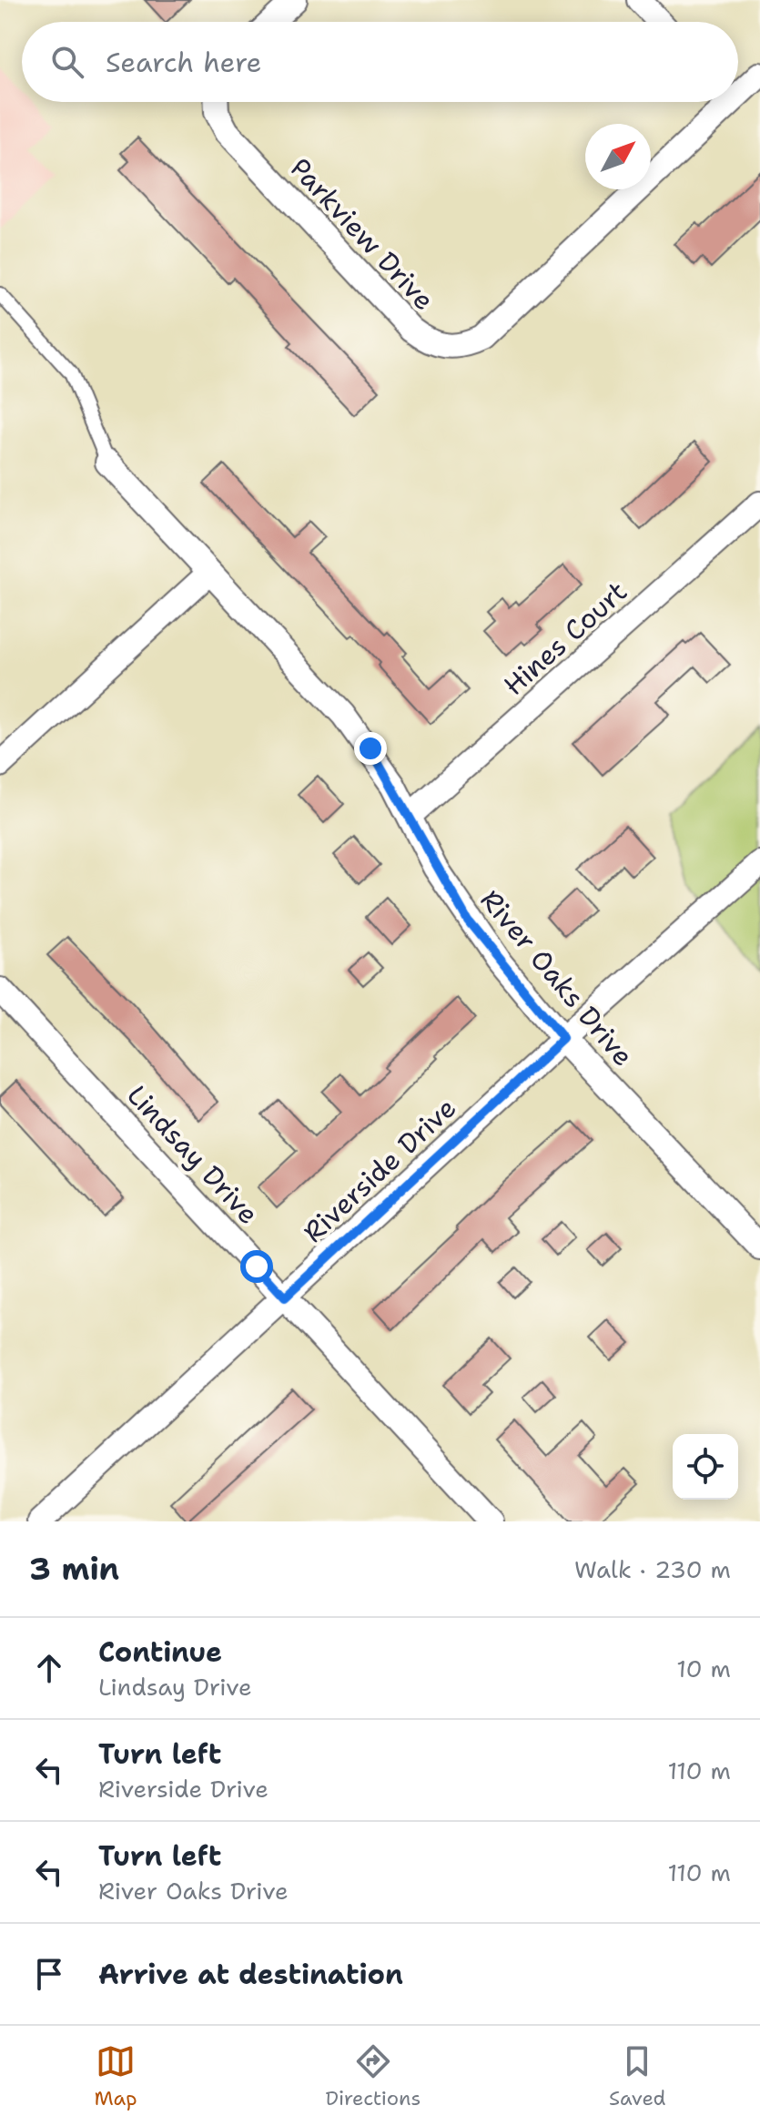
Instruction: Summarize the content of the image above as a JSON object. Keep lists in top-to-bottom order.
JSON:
{
  "streets": {
    "street": [
      "Parkview Drive",
      "Hines Court",
      "River Oaks Drive",
      "Lindsay Drive",
      "Riverside Drive"
    ]
  },
  "crossings": [
    ["Hines Court", "River Oaks Drive"],
    ["River Oaks Drive", "Riverside Drive"],
    ["Lindsay Drive", "Riverside Drive"]
  ],
  "north": "top right",
  "page": {
    "search": "Search here",
    "heading": ["3 min", "Walk · 230 m"],
    "list": [
      ["Continue", "Lindsay Drive", "10 m"],
      ["Turn left", "Riverside Drive", "110 m"],
      ["Turn left", "River Oaks Drive", "110 m"],
      "Arrive at destination"
    ],
    "nav": ["Map", "Directions", "Saved"]
  }
}
